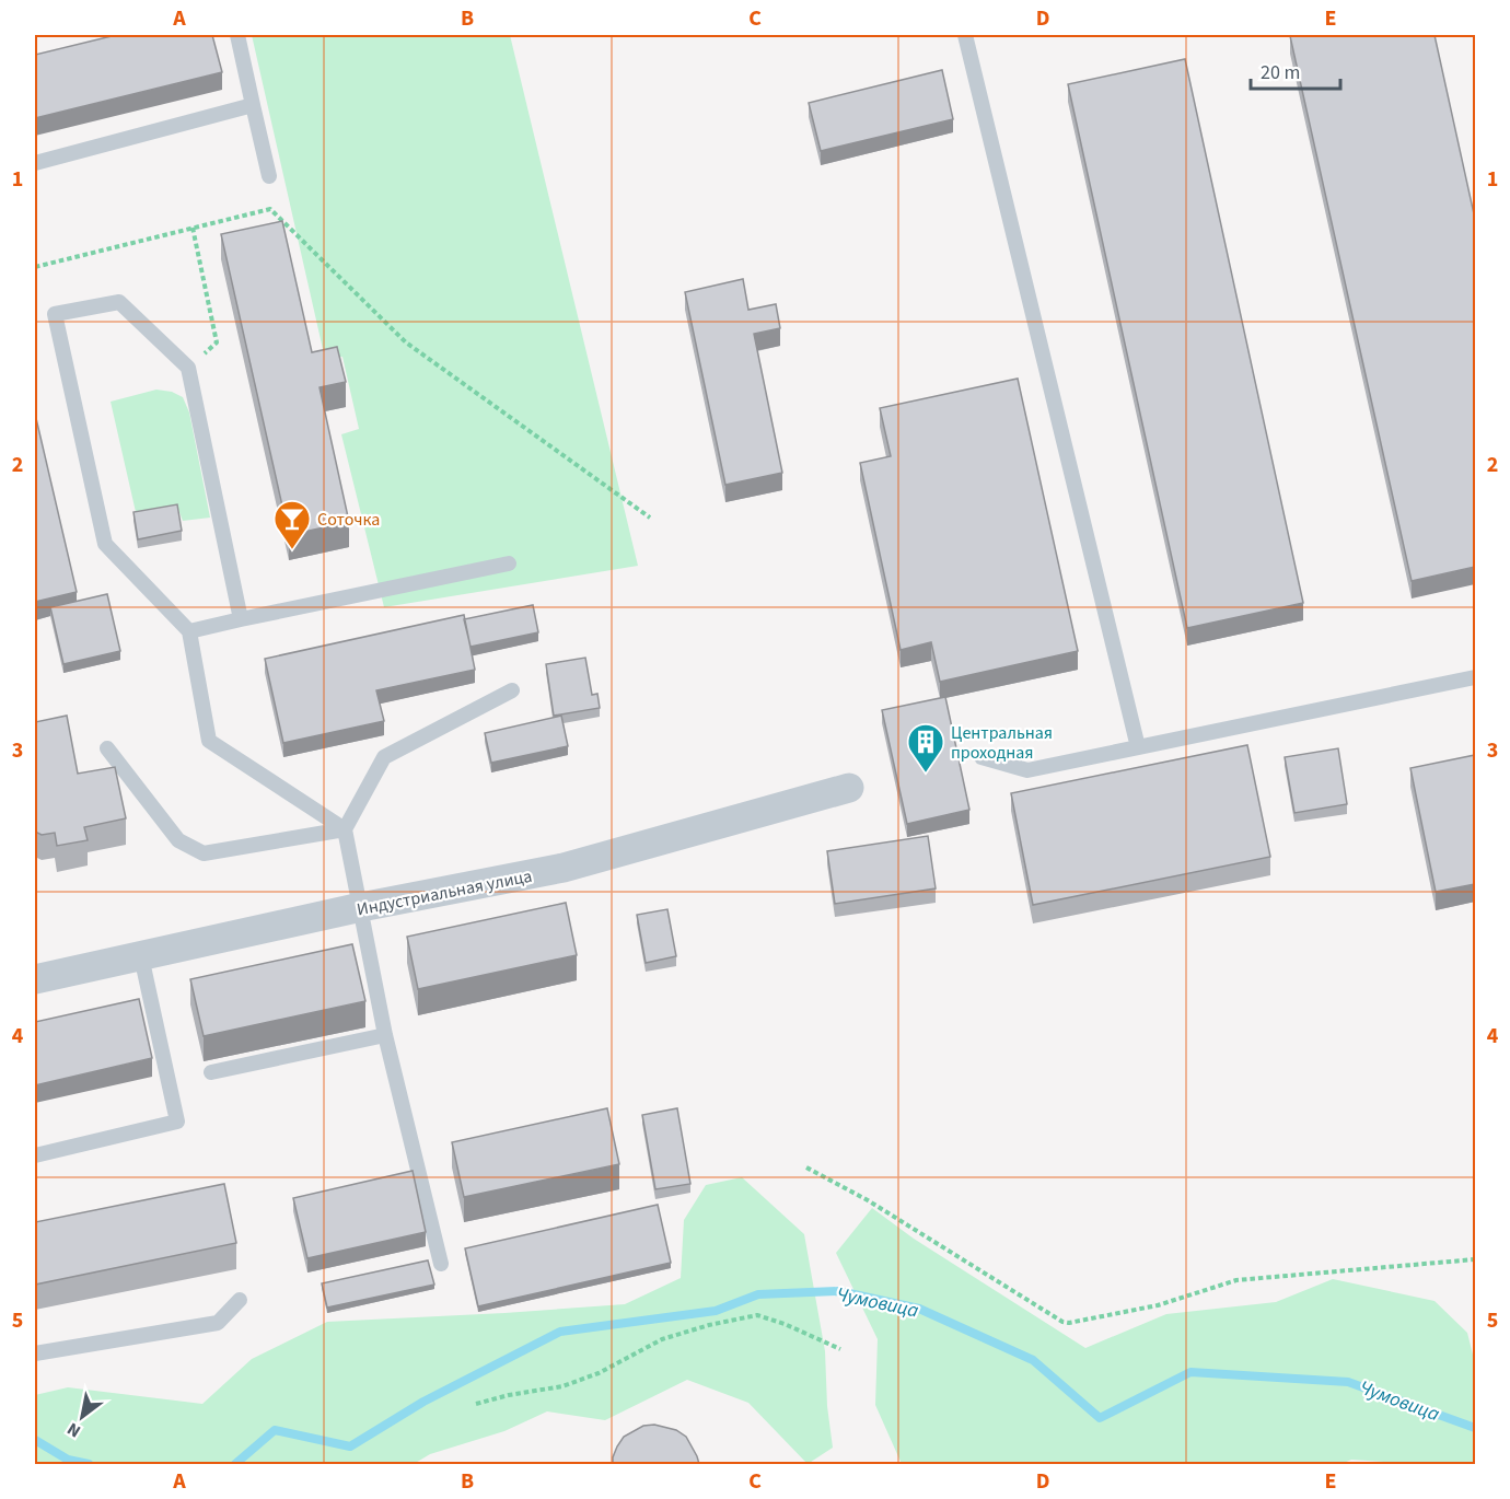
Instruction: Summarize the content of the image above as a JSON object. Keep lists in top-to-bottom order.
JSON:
{
  "streets": {
    "street": ["Индустриальная улица"]
  },
  "water": ["Чумовица"],
  "places": {
    "bar": ["Соточка"],
    "building": ["Центральная проходная"]
  },
  "scale_bar": "20 m",
  "north": "bottom left",
  "grid": {
    "columns": [
      "A",
      "B",
      "C",
      "D",
      "E"
    ],
    "rows": [
      "1",
      "2",
      "3",
      "4",
      "5"
    ]
  }
}
